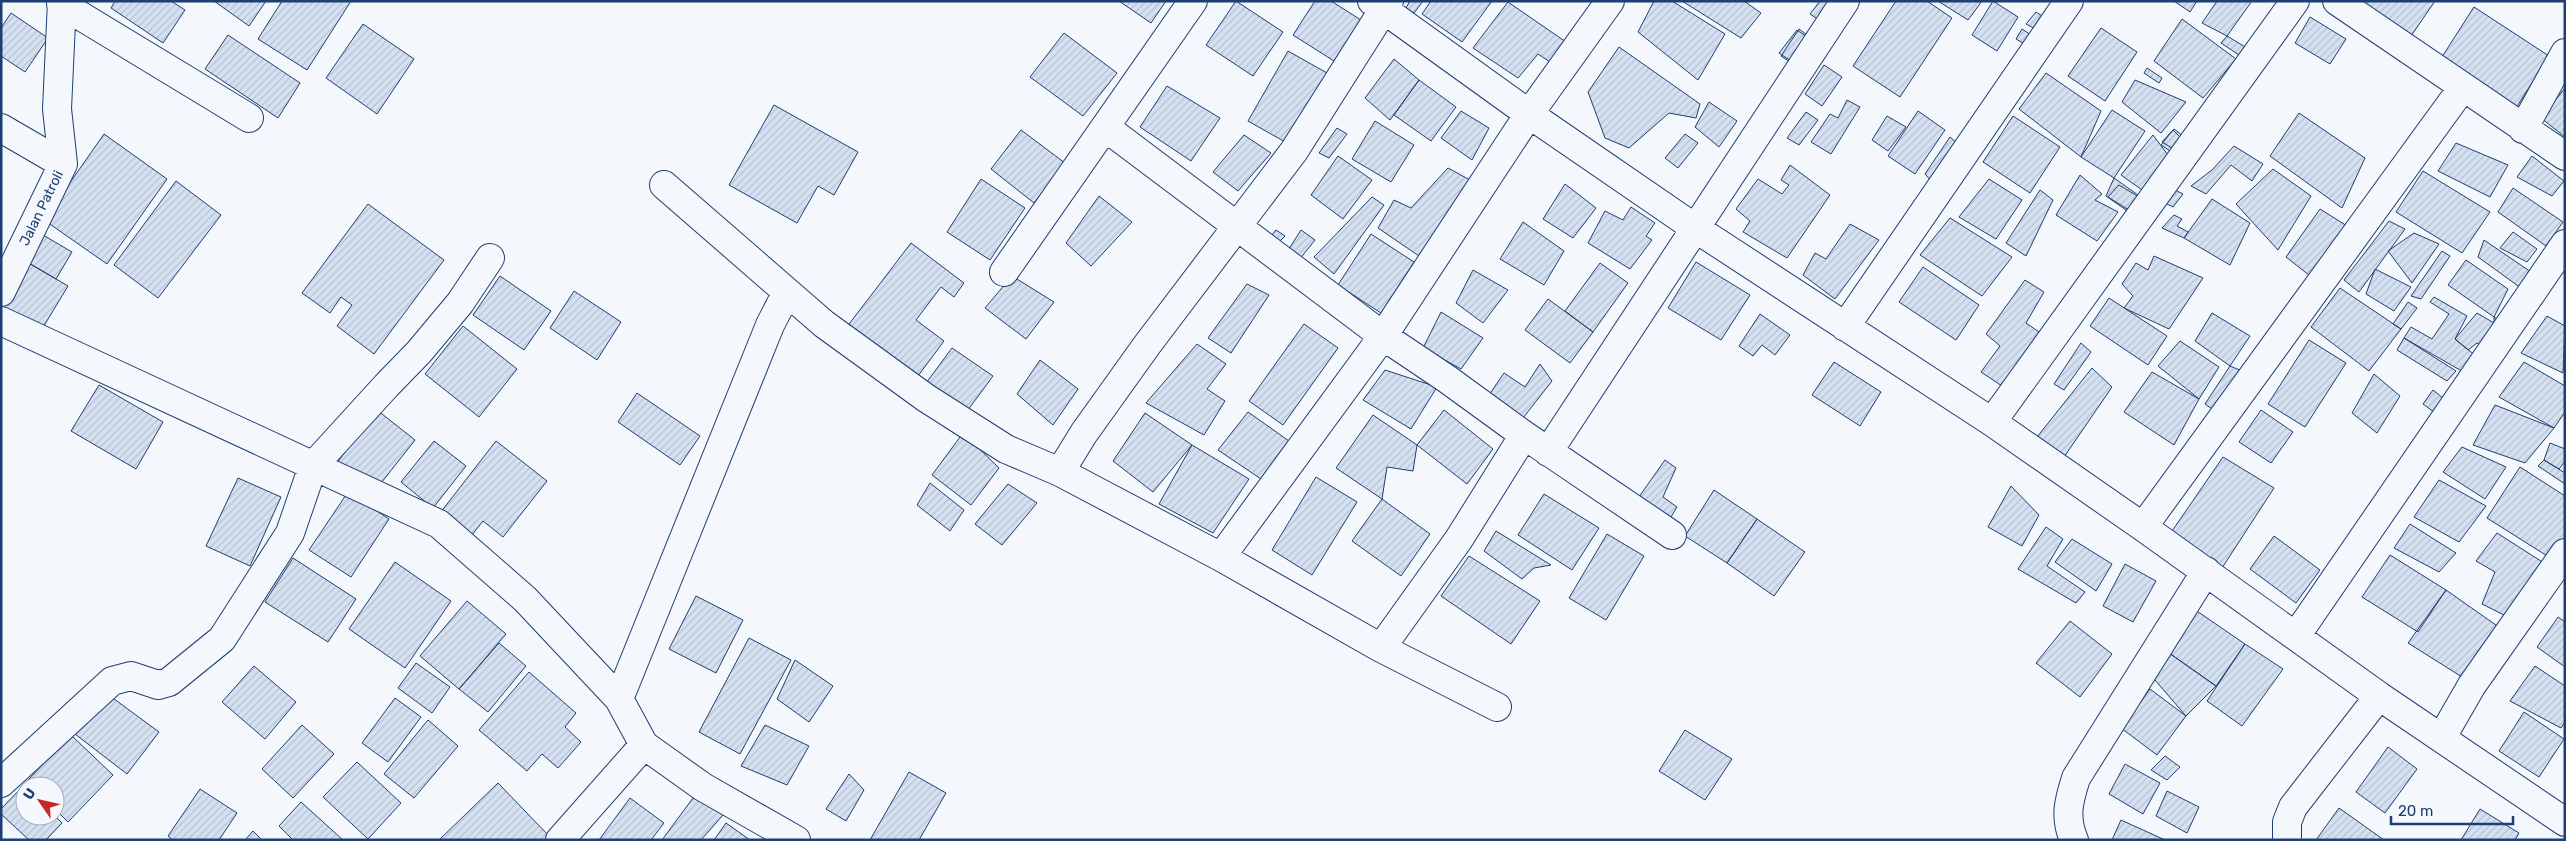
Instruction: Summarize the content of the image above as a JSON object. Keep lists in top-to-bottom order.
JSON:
{
  "streets": {
    "street": ["Jalan Patroli"]
  },
  "scale_bar": "20 m",
  "north": "top left"
}
